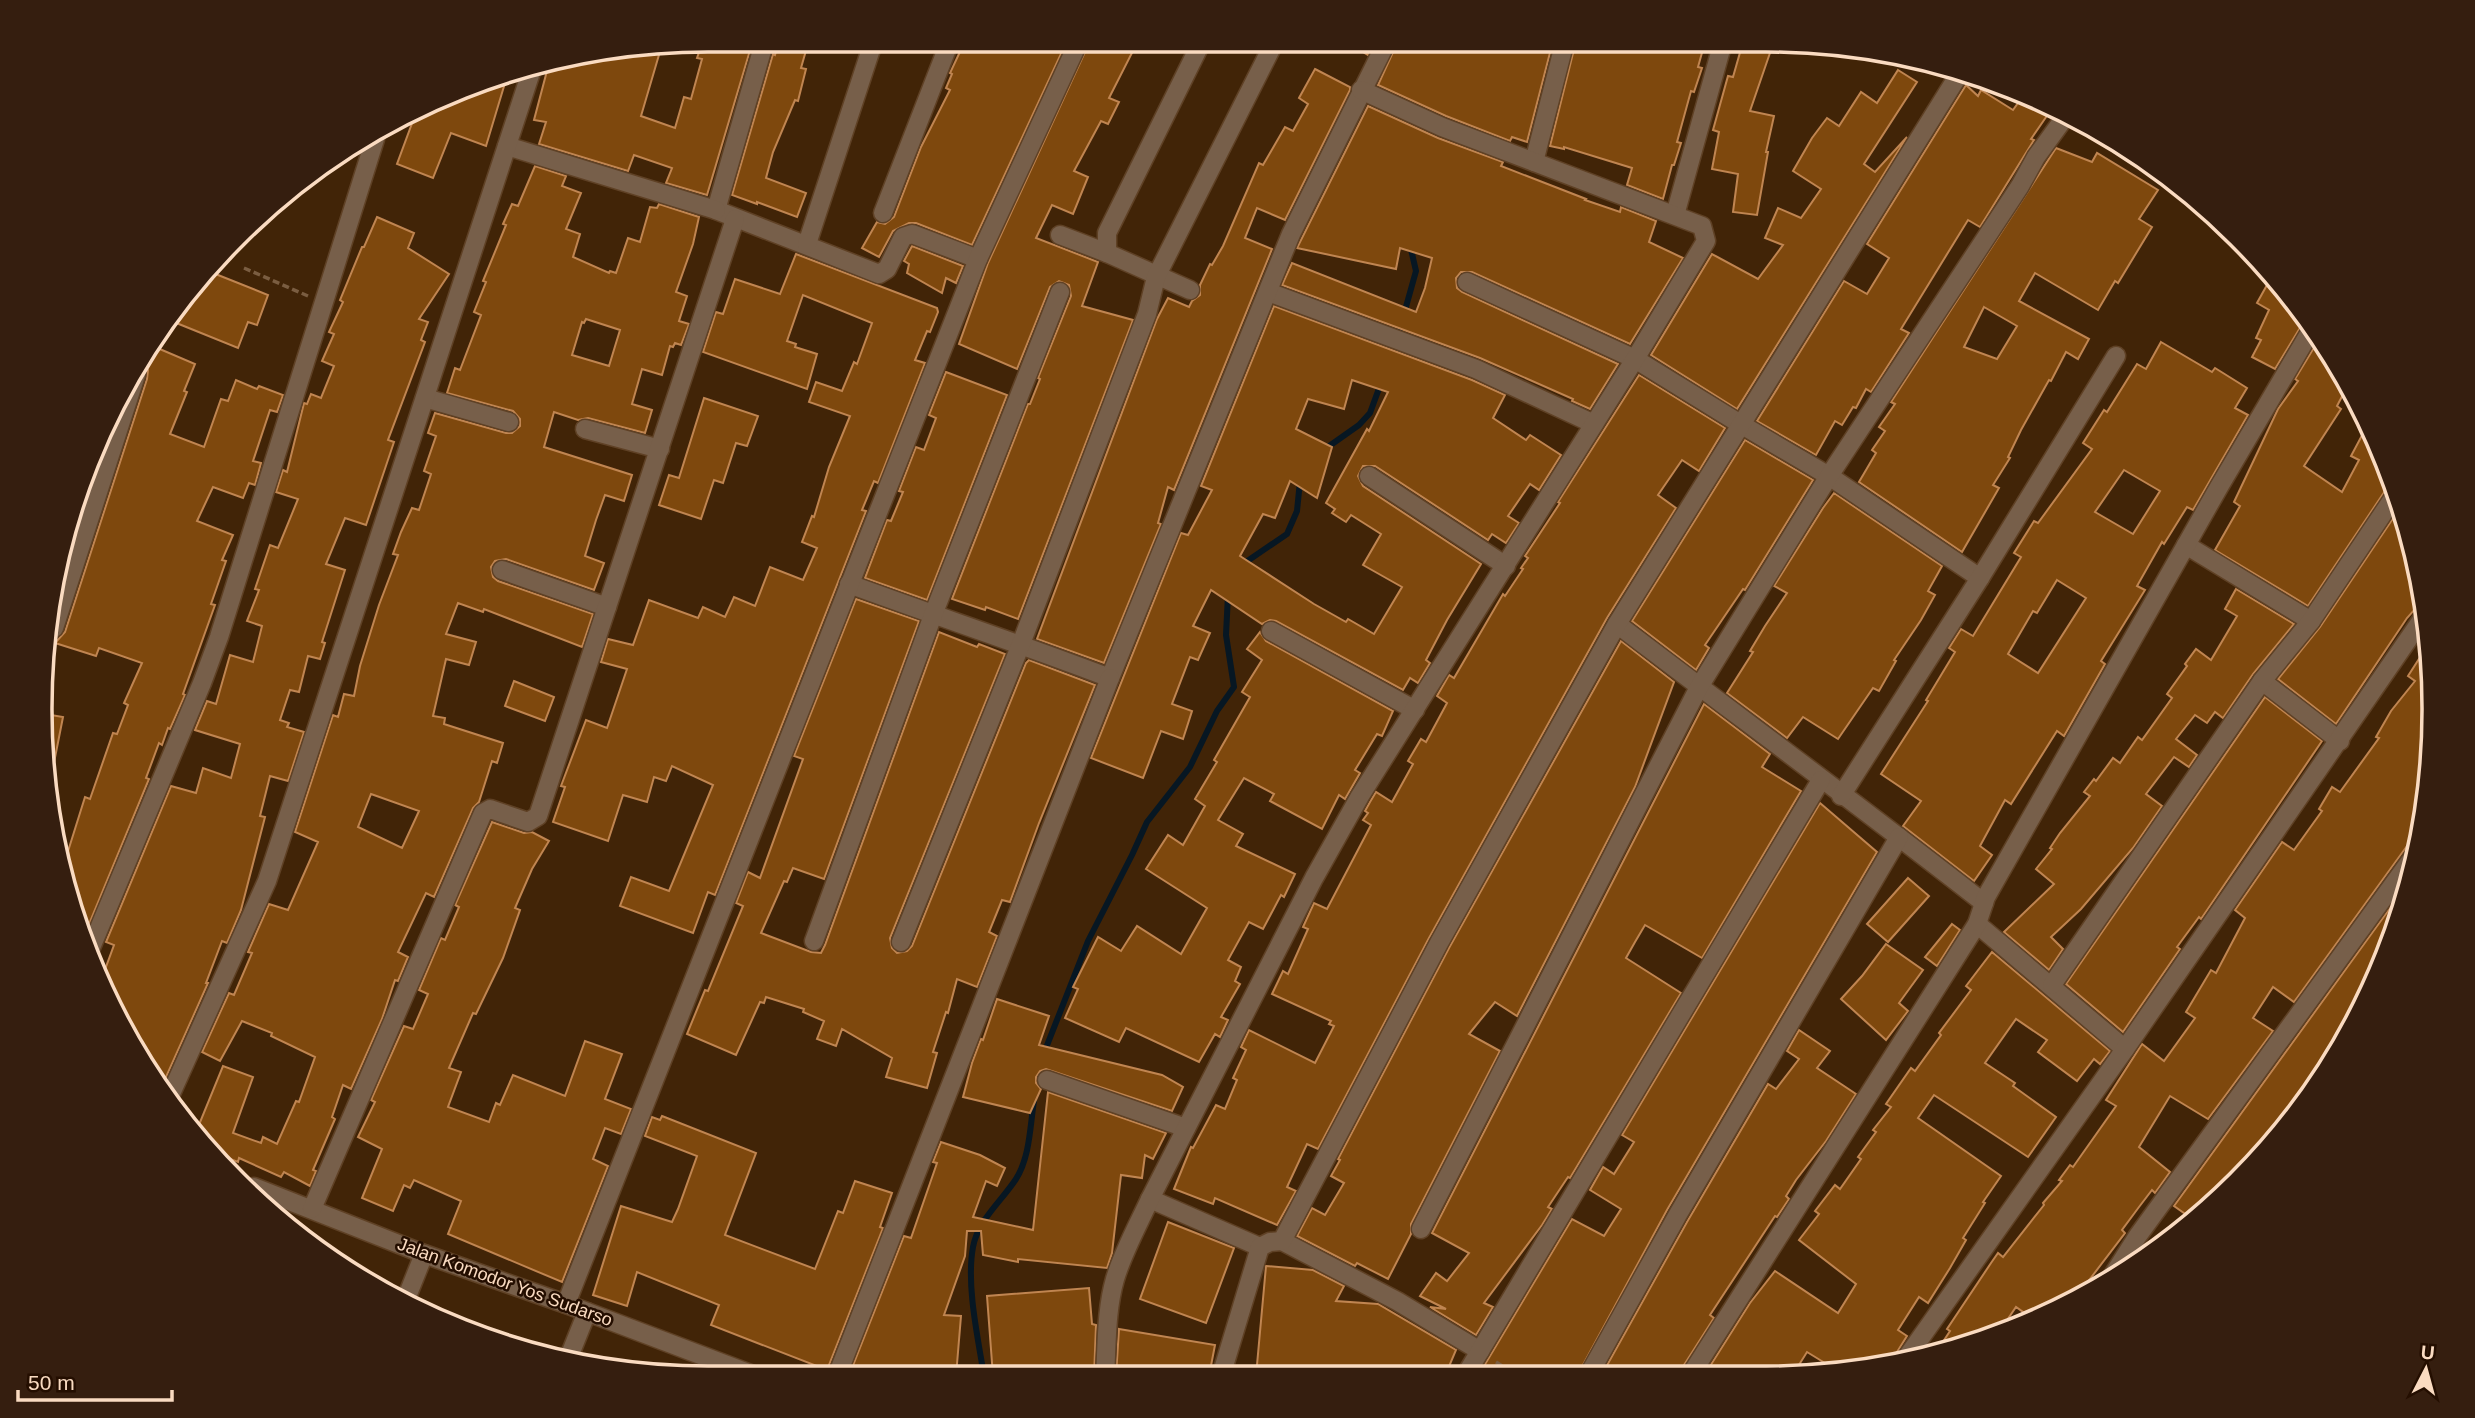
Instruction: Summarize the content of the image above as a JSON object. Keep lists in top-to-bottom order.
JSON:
{
  "streets": {
    "street": ["Jalan Komodor Yos Sudarso"]
  },
  "scale_bar": "50 m",
  "north": "top"
}
